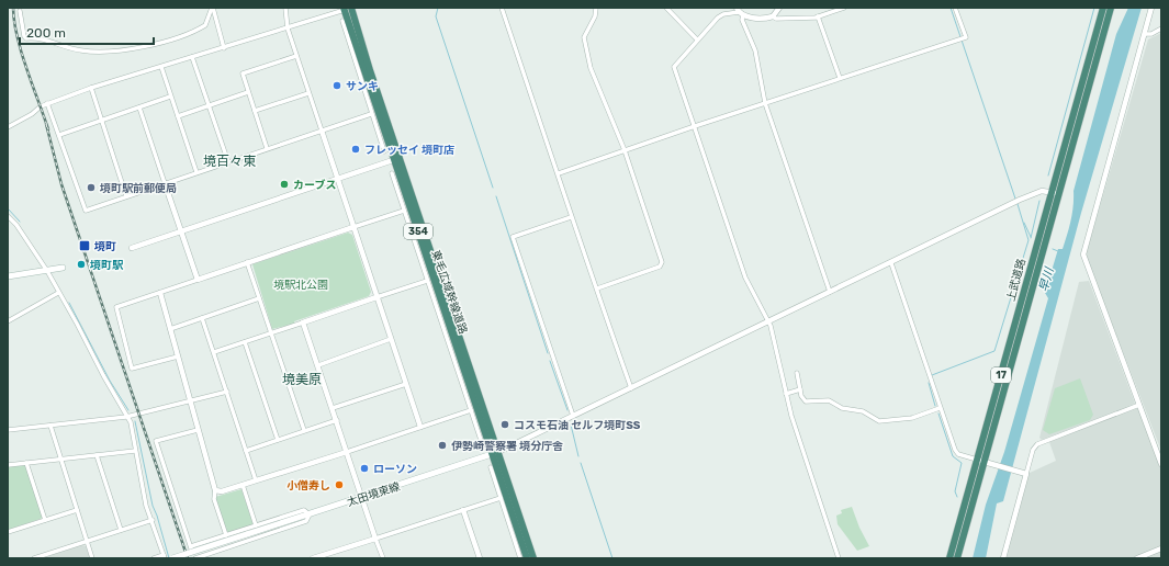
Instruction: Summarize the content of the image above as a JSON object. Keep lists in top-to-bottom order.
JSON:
{
  "streets": {
    "highway": [
      "354",
      "上武道路",
      "東毛広域幹線道路",
      "17"
    ],
    "main road": ["太田境東線"]
  },
  "crossings": [
    ["東毛広域幹線道路", "太田境東線"]
  ],
  "districts": ["境百々東", "境美原"],
  "water": ["早川"],
  "parks": ["境駅北公園"],
  "places": {
    "other": [
      "サンキ",
      "フレッセイ 境町店",
      "カーブス",
      "境町駅前郵便局",
      "境町駅",
      "コスモ石油 セルフ境町SS",
      "伊勢崎警察署 境分庁舎",
      "ローソン",
      "小僧寿し"
    ],
    "transit": ["境町"]
  },
  "scale_bar": "200 m"
}
